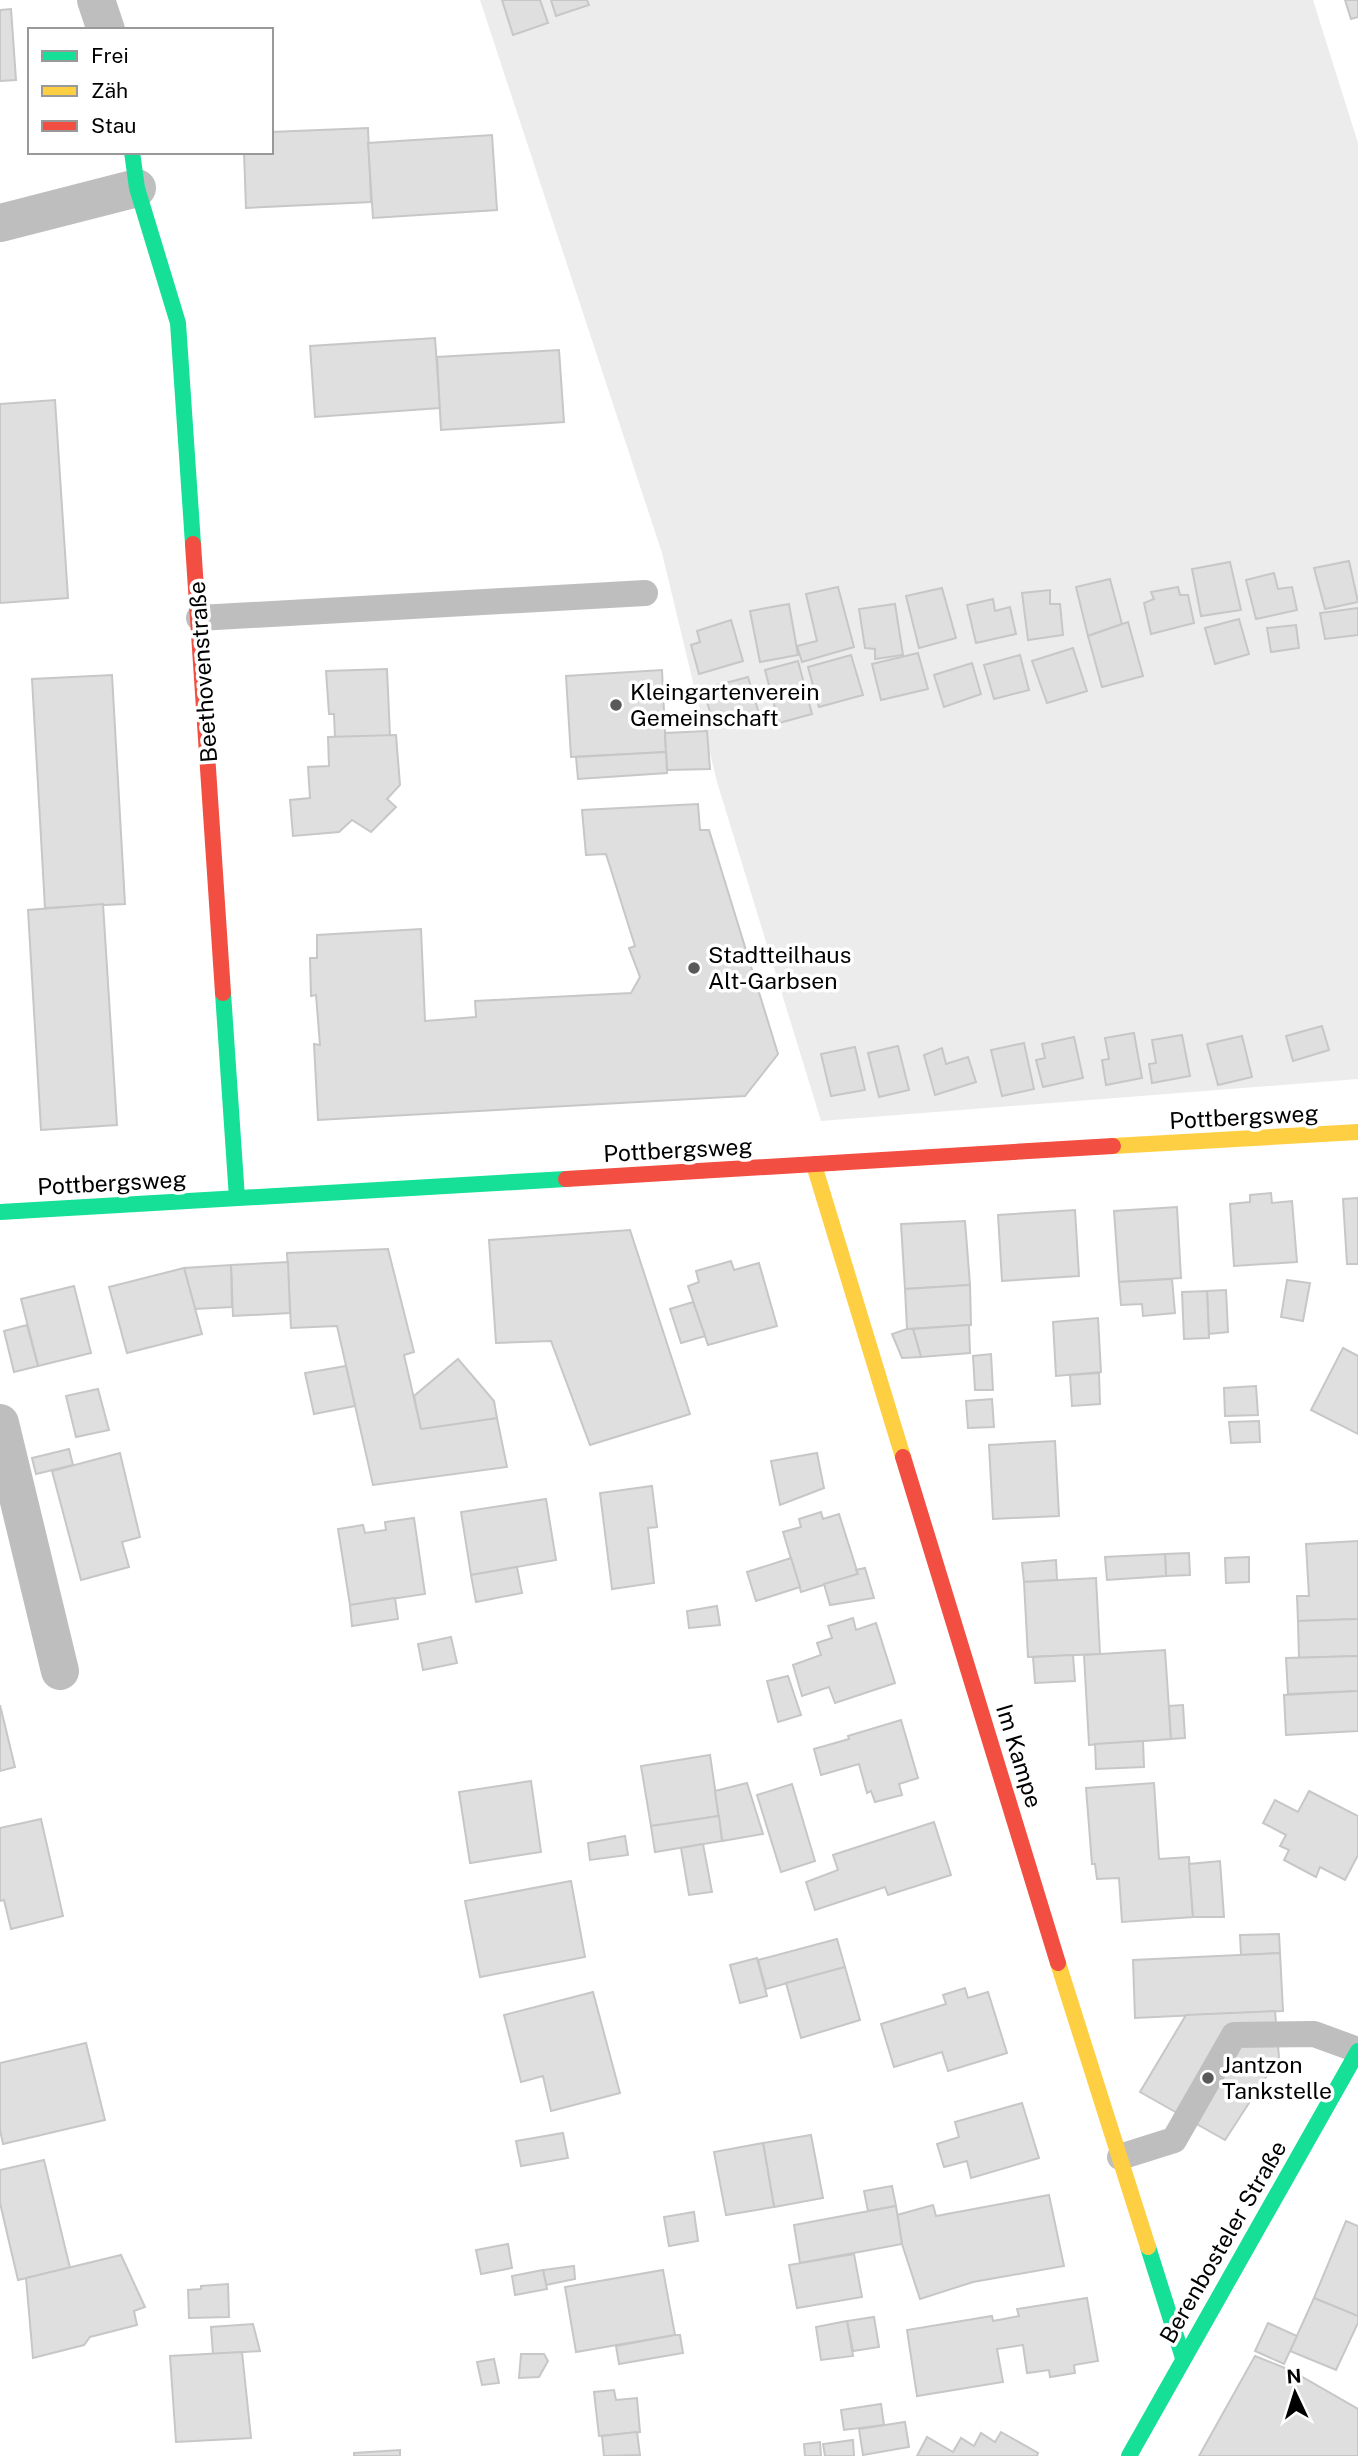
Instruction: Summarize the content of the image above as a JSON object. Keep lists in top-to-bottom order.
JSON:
{
  "streets": {
    "street": [
      "Beethovenstraße",
      "Pottbergsweg",
      "Im Kampe",
      "Berenbosteler Straße"
    ]
  },
  "crossings": [
    ["Beethovenstraße", "Pottbergsweg"],
    ["Pottbergsweg", "Im Kampe"],
    ["Im Kampe", "Berenbosteler Straße"]
  ],
  "places": ["Kleingartenverein Gemeinschaft", "Stadtteilhaus Alt-Garbsen", "Jantzon Tankstelle"],
  "legend": ["Frei", "Zäh", "Stau"],
  "north": "top"
}
